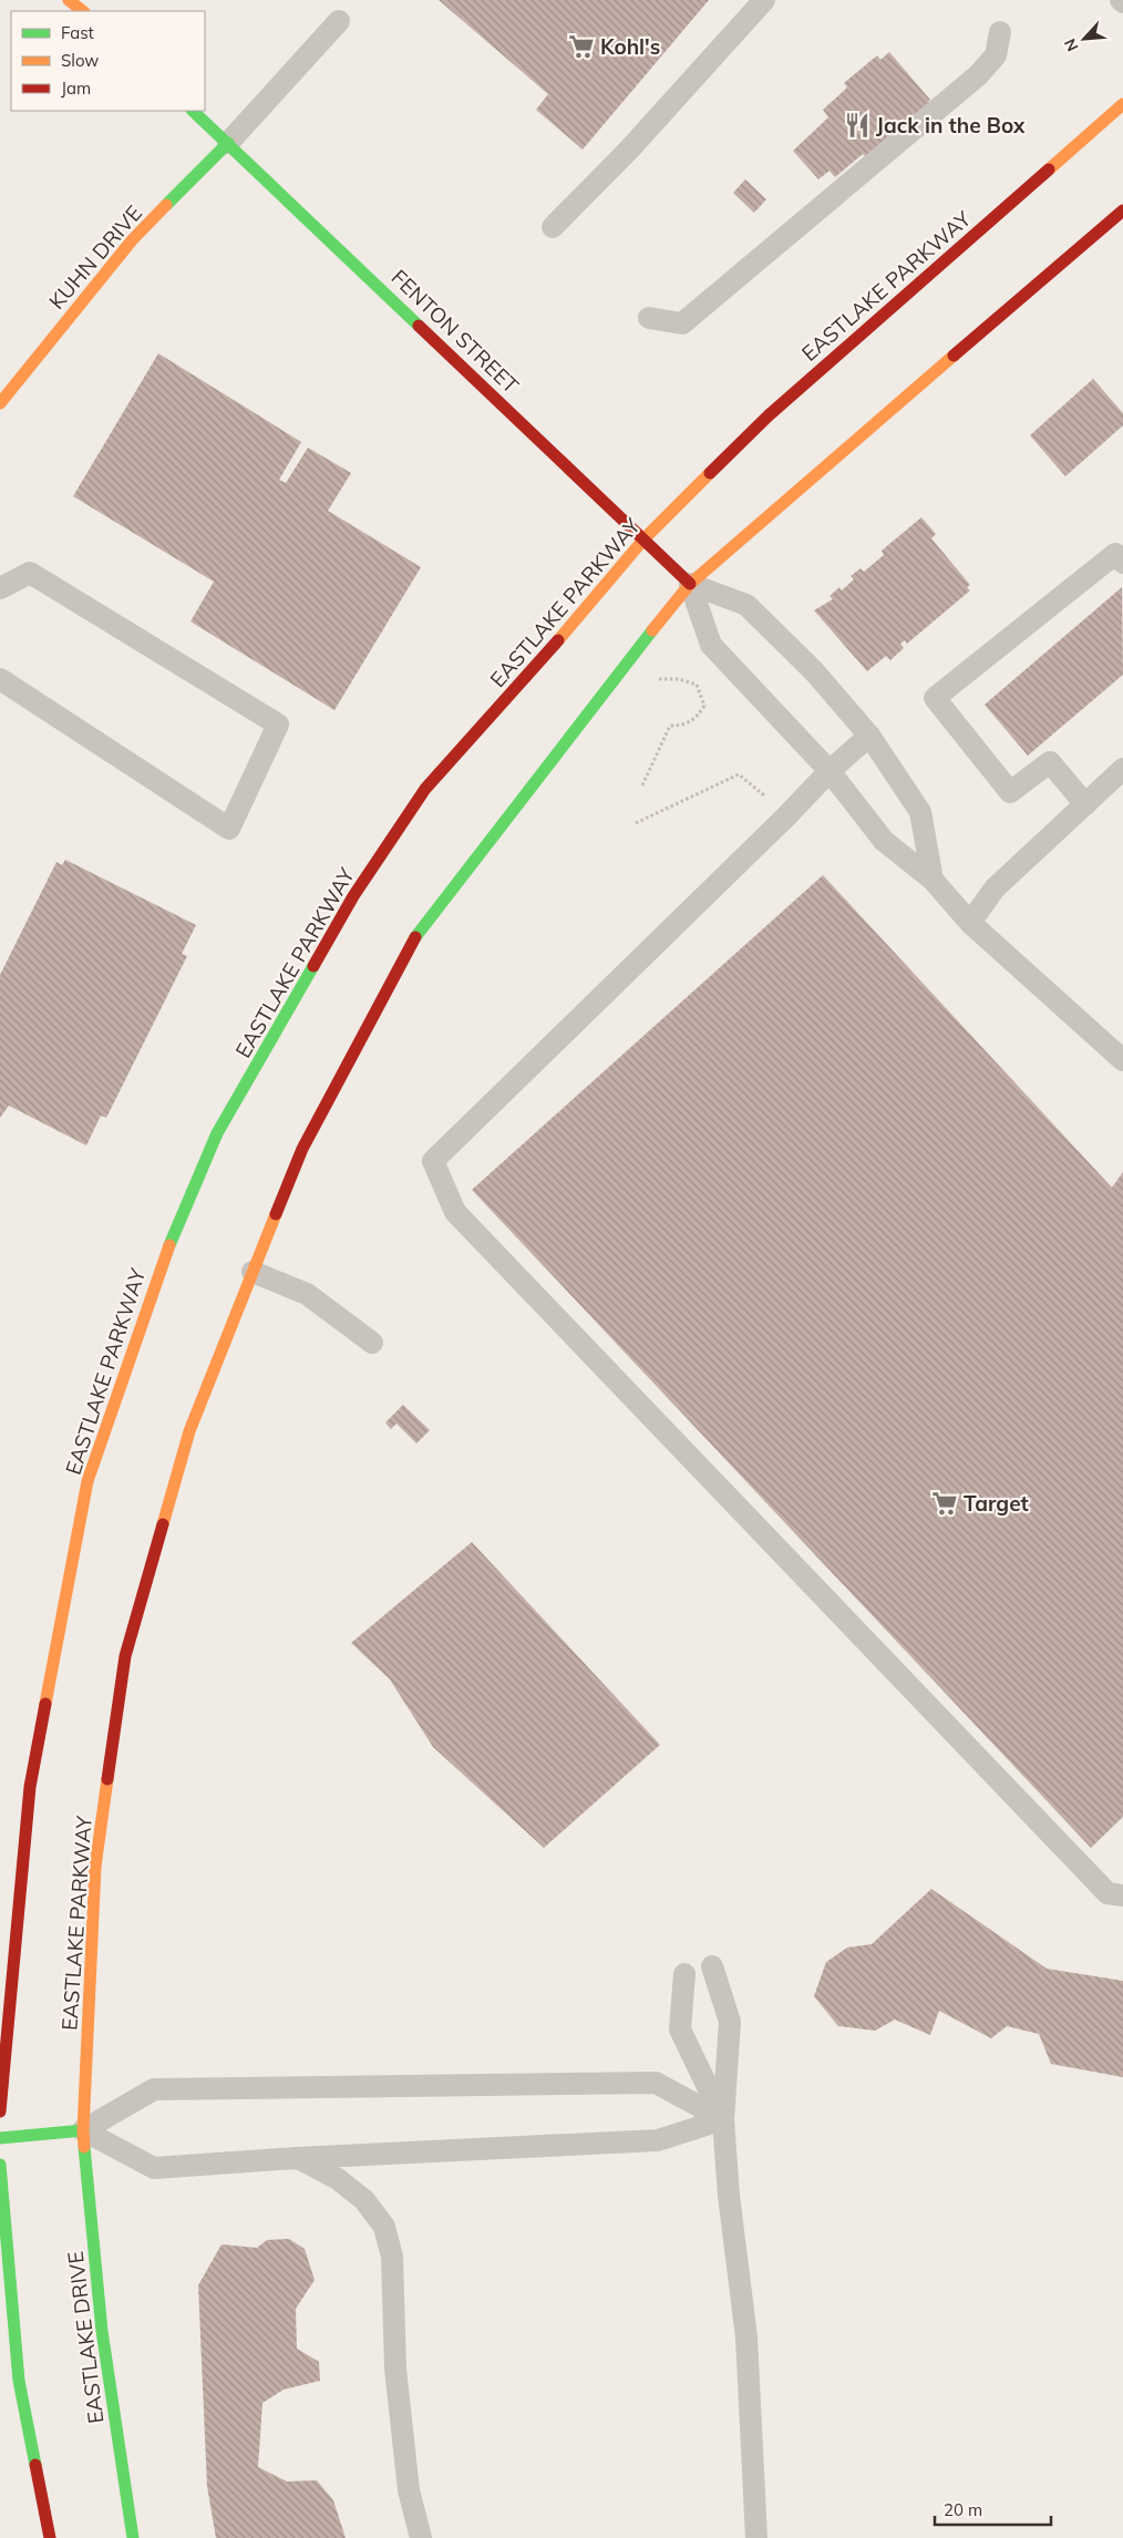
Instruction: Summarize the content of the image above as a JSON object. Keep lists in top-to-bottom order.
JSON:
{
  "streets": {
    "main road": [
      "KUHN DRIVE",
      "EASTLAKE PARKWAY",
      "FENTON STREET",
      "EASTLAKE DRIVE"
    ]
  },
  "crossings": [
    ["KUHN DRIVE", "FENTON STREET"],
    ["EASTLAKE PARKWAY", "FENTON STREET"],
    ["EASTLAKE PARKWAY", "EASTLAKE DRIVE"]
  ],
  "places": {
    "supermarket": ["Kohl's", "Target"],
    "restaurant": ["Jack in the Box"]
  },
  "legend": ["Fast", "Slow", "Jam"],
  "scale_bar": "20 m",
  "north": "bottom left"
}
